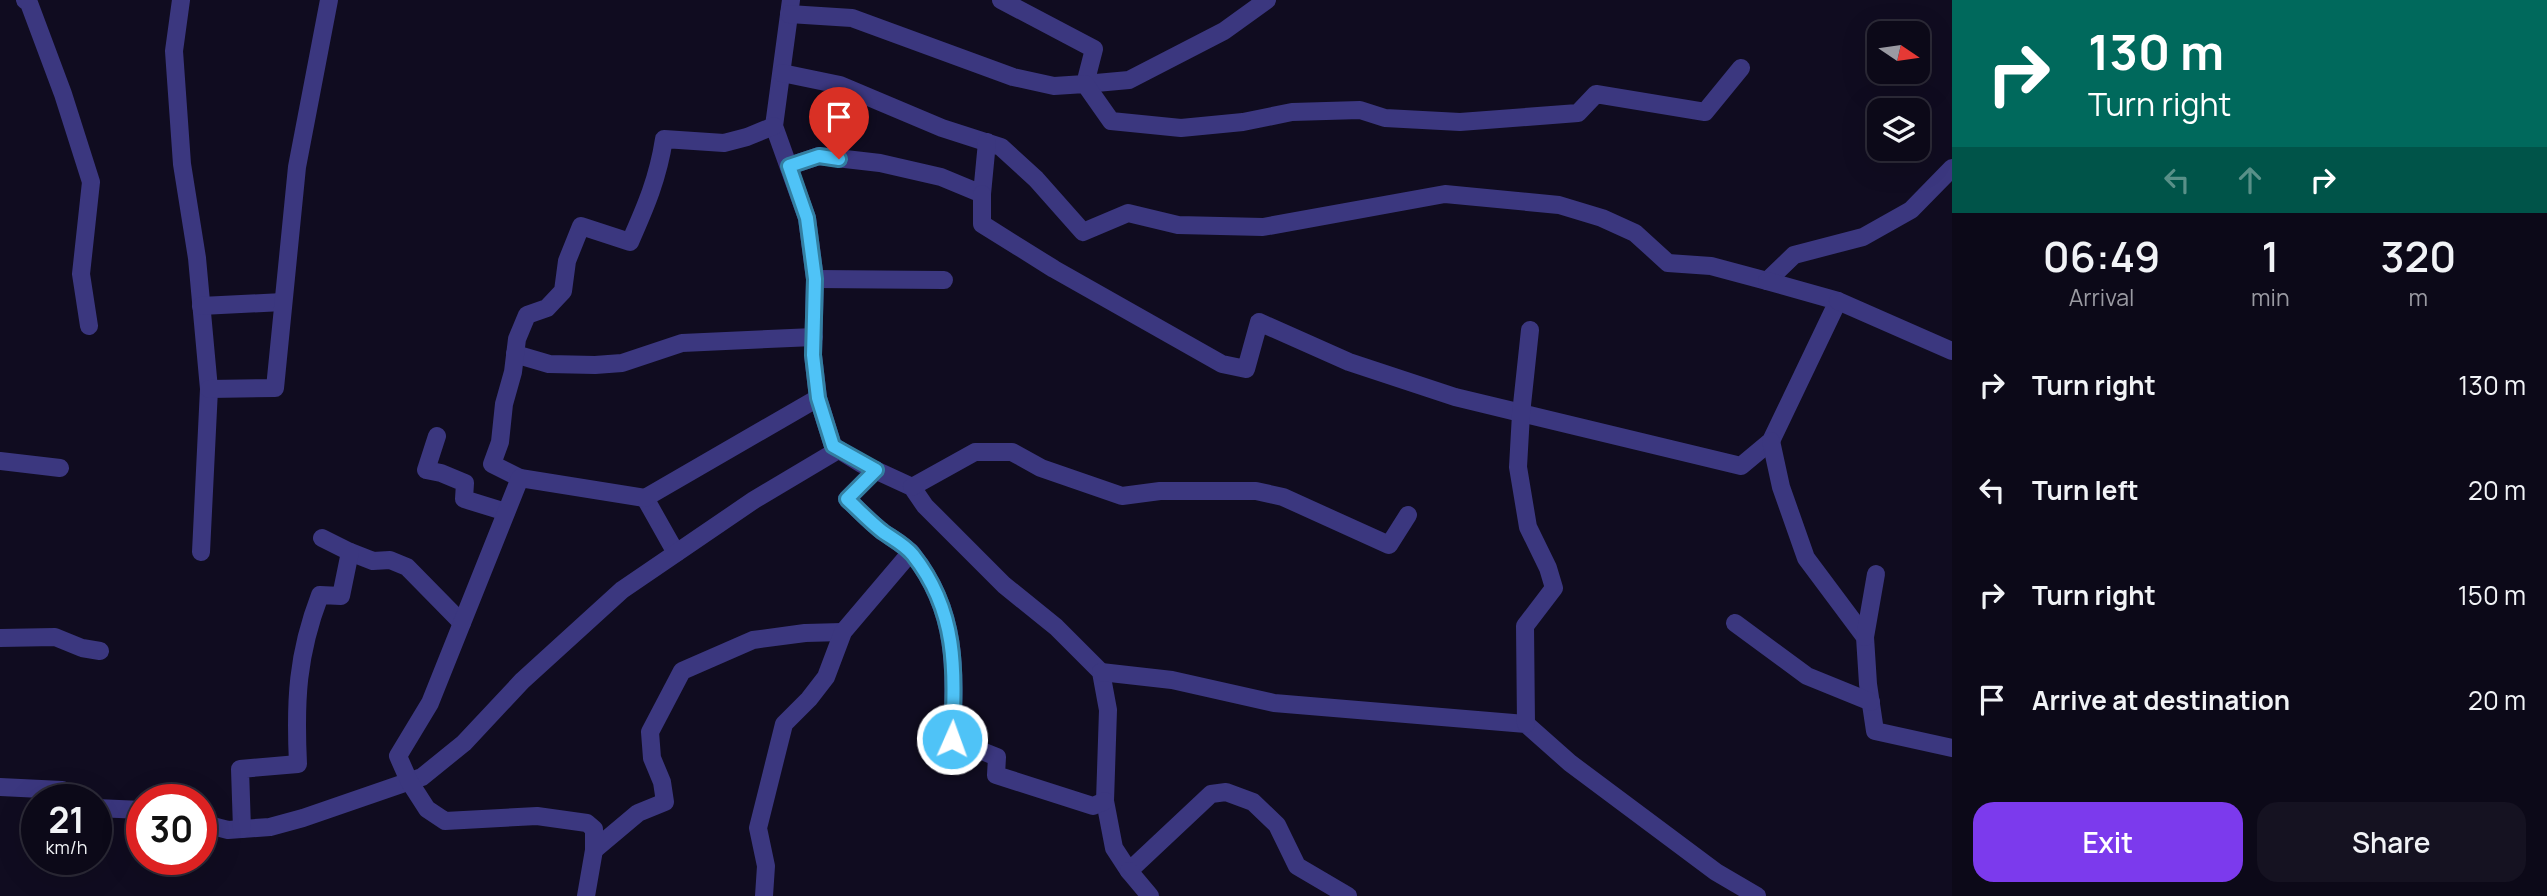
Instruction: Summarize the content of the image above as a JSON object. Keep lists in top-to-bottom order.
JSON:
{
  "north": "right",
  "page": {
    "turn": ["130 m", "Turn right"],
    "eta": [
      "06:49",
      "Arrival",
      "1",
      "min",
      "320",
      "m"
    ],
    "list": [
      {
        "name": "Turn right",
        "value": "130 m"
      },
      {
        "name": "Turn left",
        "value": "20 m"
      },
      {
        "name": "Turn right",
        "value": "150 m"
      },
      {
        "name": "Arrive at destination",
        "value": "20 m"
      }
    ],
    "speed": "21 km/h",
    "limit": "30",
    "buttons": ["Exit", "Share"]
  }
}
